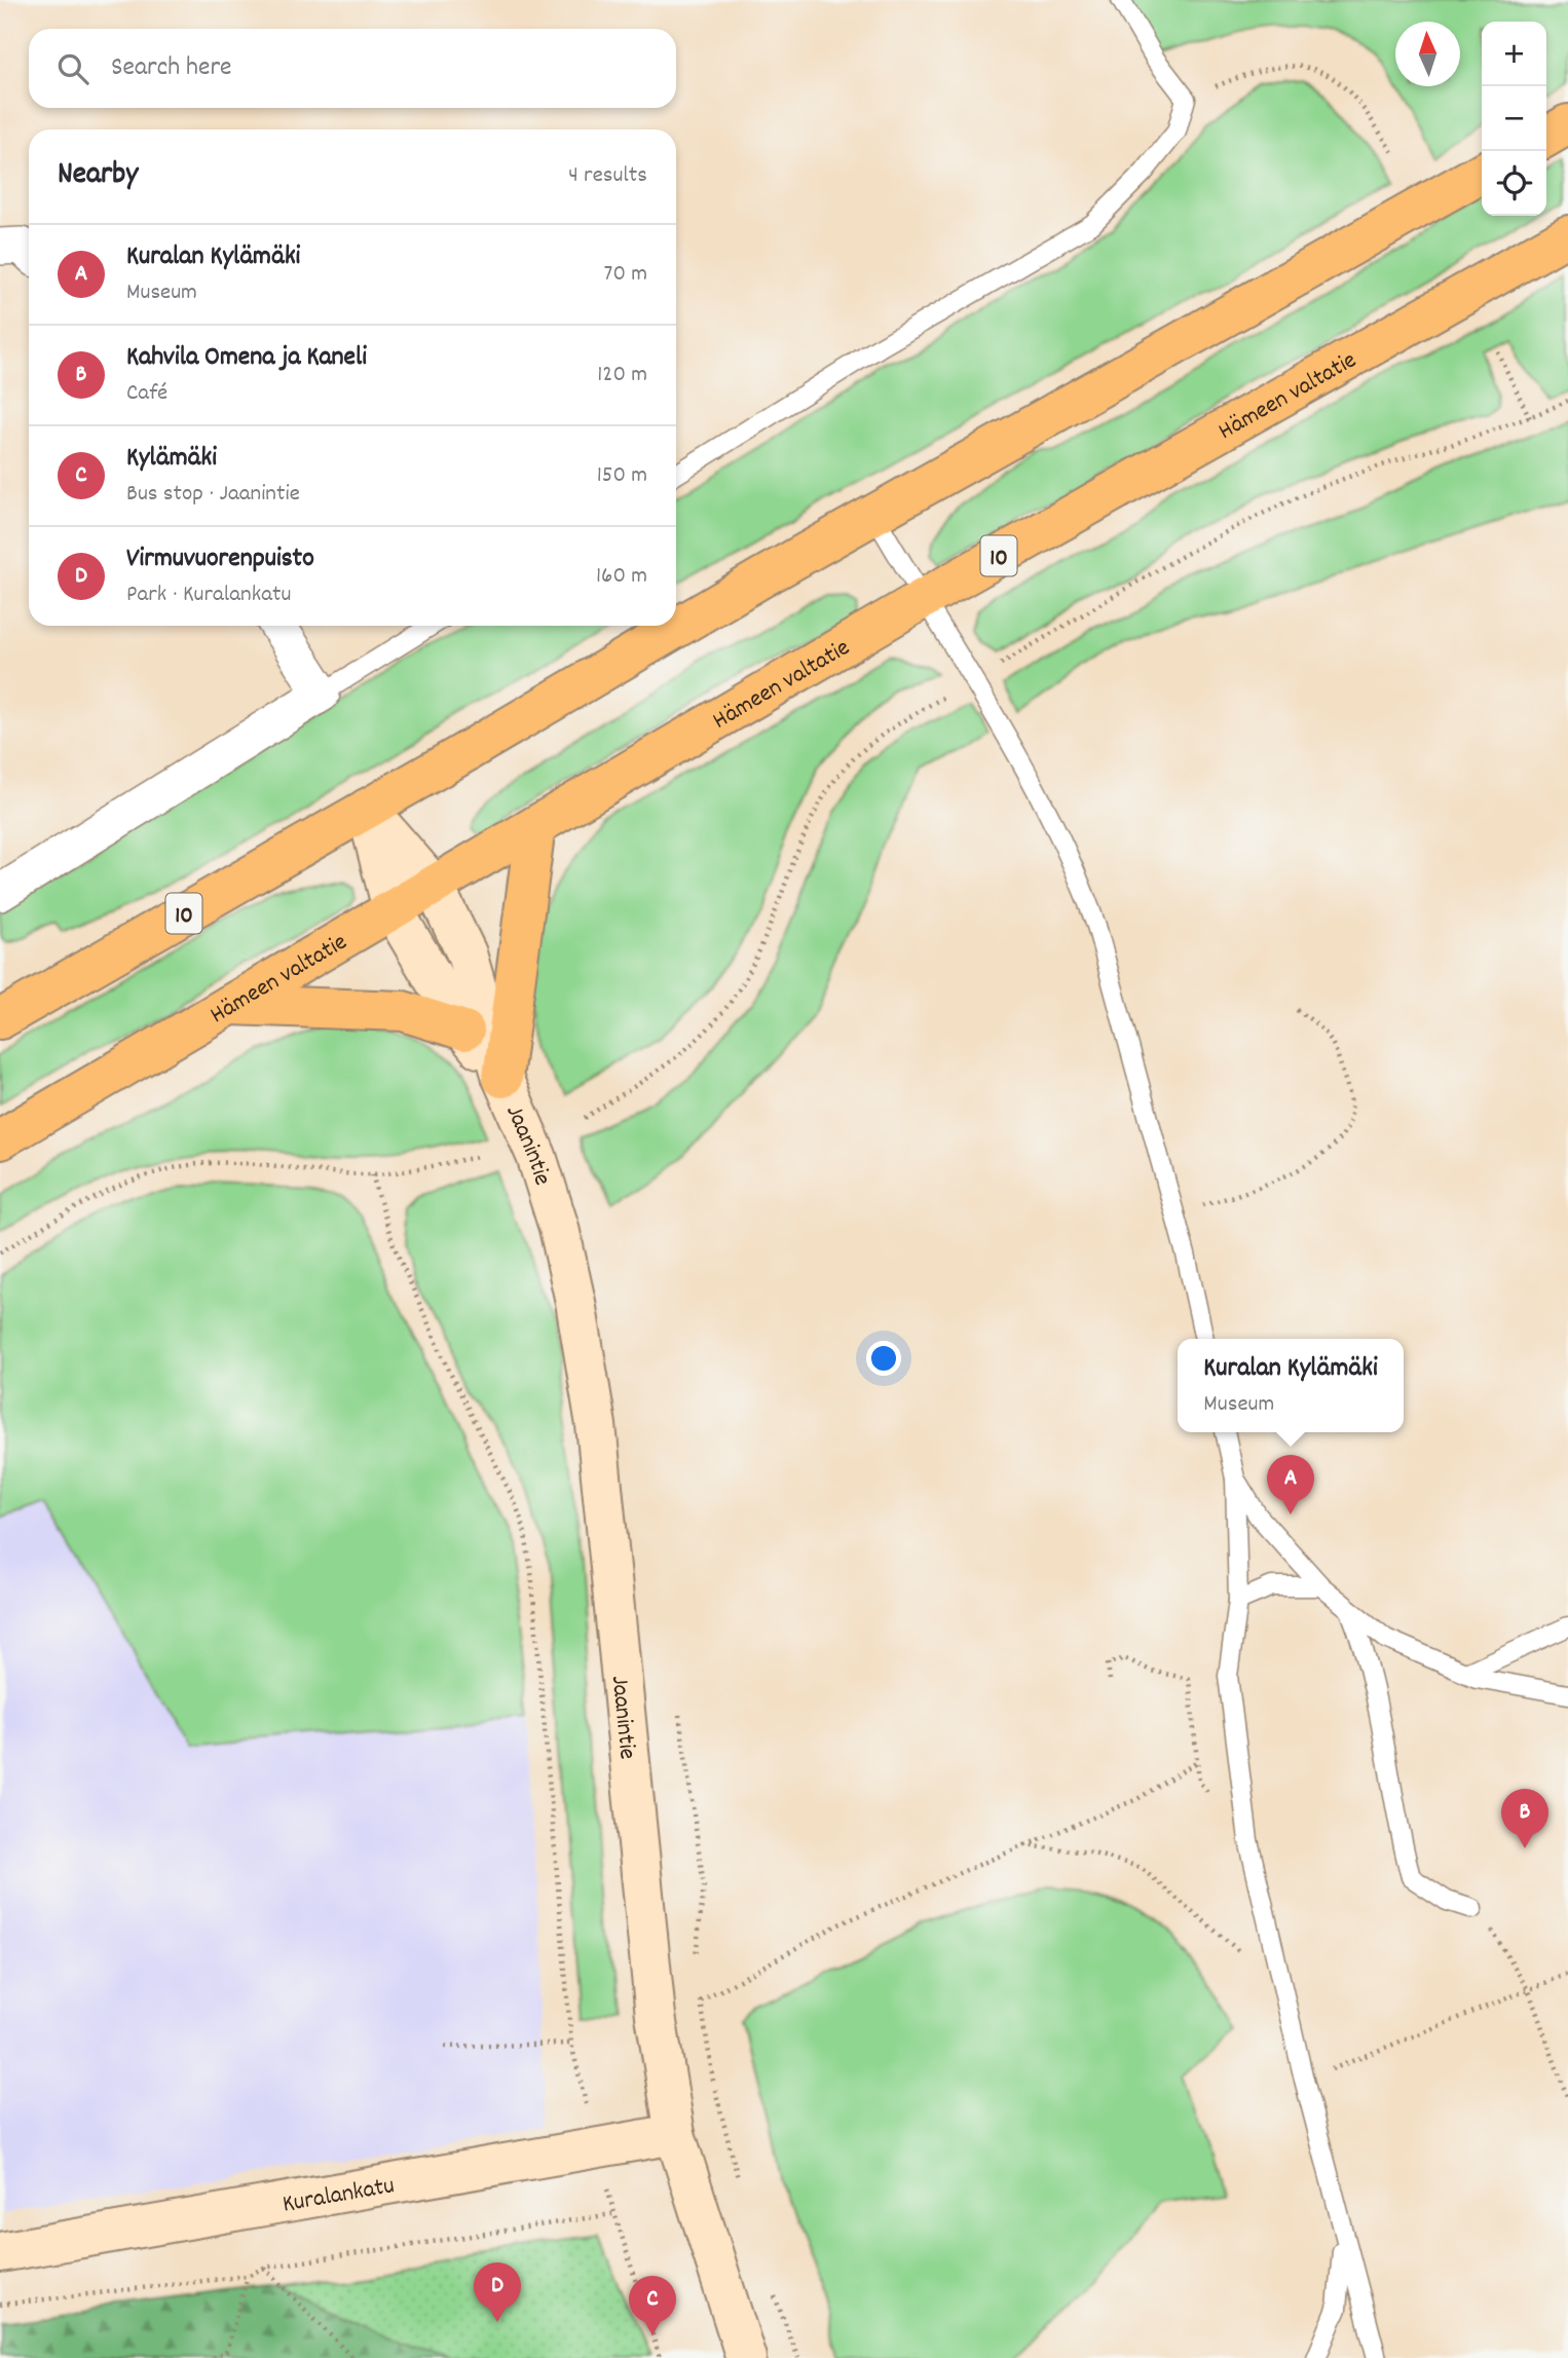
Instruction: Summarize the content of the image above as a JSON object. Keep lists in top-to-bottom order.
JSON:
{
  "streets": {
    "highway": ["Hämeen valtatie", "10"],
    "main road": ["Jaanintie", "Kuralankatu"]
  },
  "crossings": [
    ["Hämeen valtatie", "Jaanintie"],
    ["10", "Jaanintie"],
    ["Jaanintie", "Kuralankatu"]
  ],
  "north": "top",
  "page": {
    "map_buttons": ["+", "−"],
    "search": "Search here",
    "heading": ["Nearby", "4 results"],
    "list": [
      {
        "mark": "A",
        "name": "Kuralan Kylämäki",
        "note": "Museum",
        "value": "70 m"
      },
      {
        "mark": "B",
        "name": "Kahvila Omena ja Kaneli",
        "note": "Café",
        "value": "120 m"
      },
      {
        "mark": "C",
        "name": "Kylämäki",
        "note": "Bus stop · Jaanintie",
        "value": "150 m"
      },
      {
        "mark": "D",
        "name": "Virmuvuorenpuisto",
        "note": "Park · Kuralankatu",
        "value": "160 m"
      }
    ],
    "popup": ["Kuralan Kylämäki", "Museum"],
    "pins": [
      "A",
      "B",
      "D",
      "C"
    ]
  }
}
